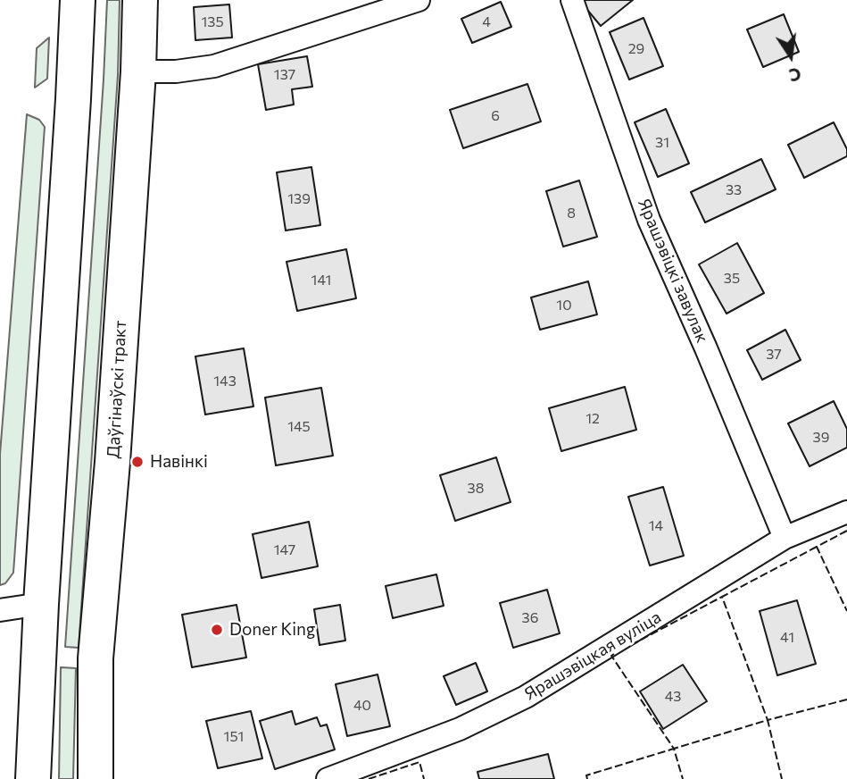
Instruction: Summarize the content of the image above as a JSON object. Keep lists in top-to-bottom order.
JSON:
{
  "streets": {
    "main road": ["Даўгінаўскі тракт"],
    "street": ["Ярашэвіцкі завулак", "Ярашэвіцкая вуліца"]
  },
  "crossings": [
    ["Ярашэвіцкі завулак", "Ярашэвіцкая вуліца"]
  ],
  "places": ["Навінкі", "Doner King"],
  "house_numbers": [
    "135",
    "4",
    "29",
    "137",
    "6",
    "31",
    "33",
    "139",
    "8",
    "35",
    "141",
    "10",
    "37",
    "143",
    "12",
    "145",
    "39",
    "38",
    "14",
    "147",
    "36",
    "41",
    "43",
    "40",
    "151"
  ],
  "north": "bottom"
}
